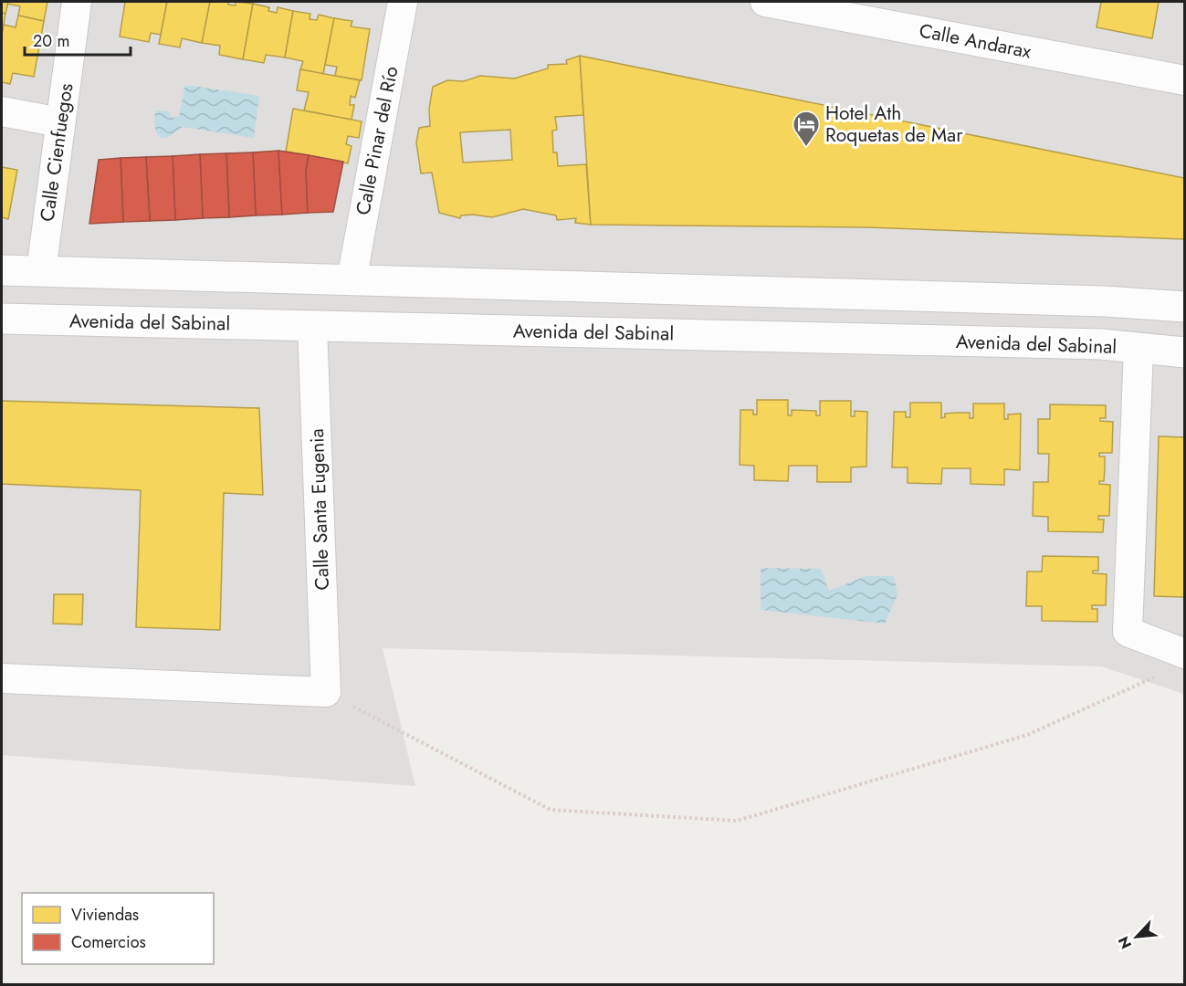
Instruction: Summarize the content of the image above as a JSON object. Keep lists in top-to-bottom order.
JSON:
{
  "streets": {
    "street": [
      "Calle Andarax",
      "Calle Pinar del Río",
      "Calle Cienfuegos",
      "Avenida del Sabinal",
      "Calle Santa Eugenia"
    ]
  },
  "crossings": [
    ["Avenida del Sabinal", "Calle Santa Eugenia"]
  ],
  "places": {
    "hotel": ["Hotel Ath Roquetas de Mar"]
  },
  "legend": ["Viviendas", "Comercios"],
  "scale_bar": "20 m",
  "north": "bottom left"
}
